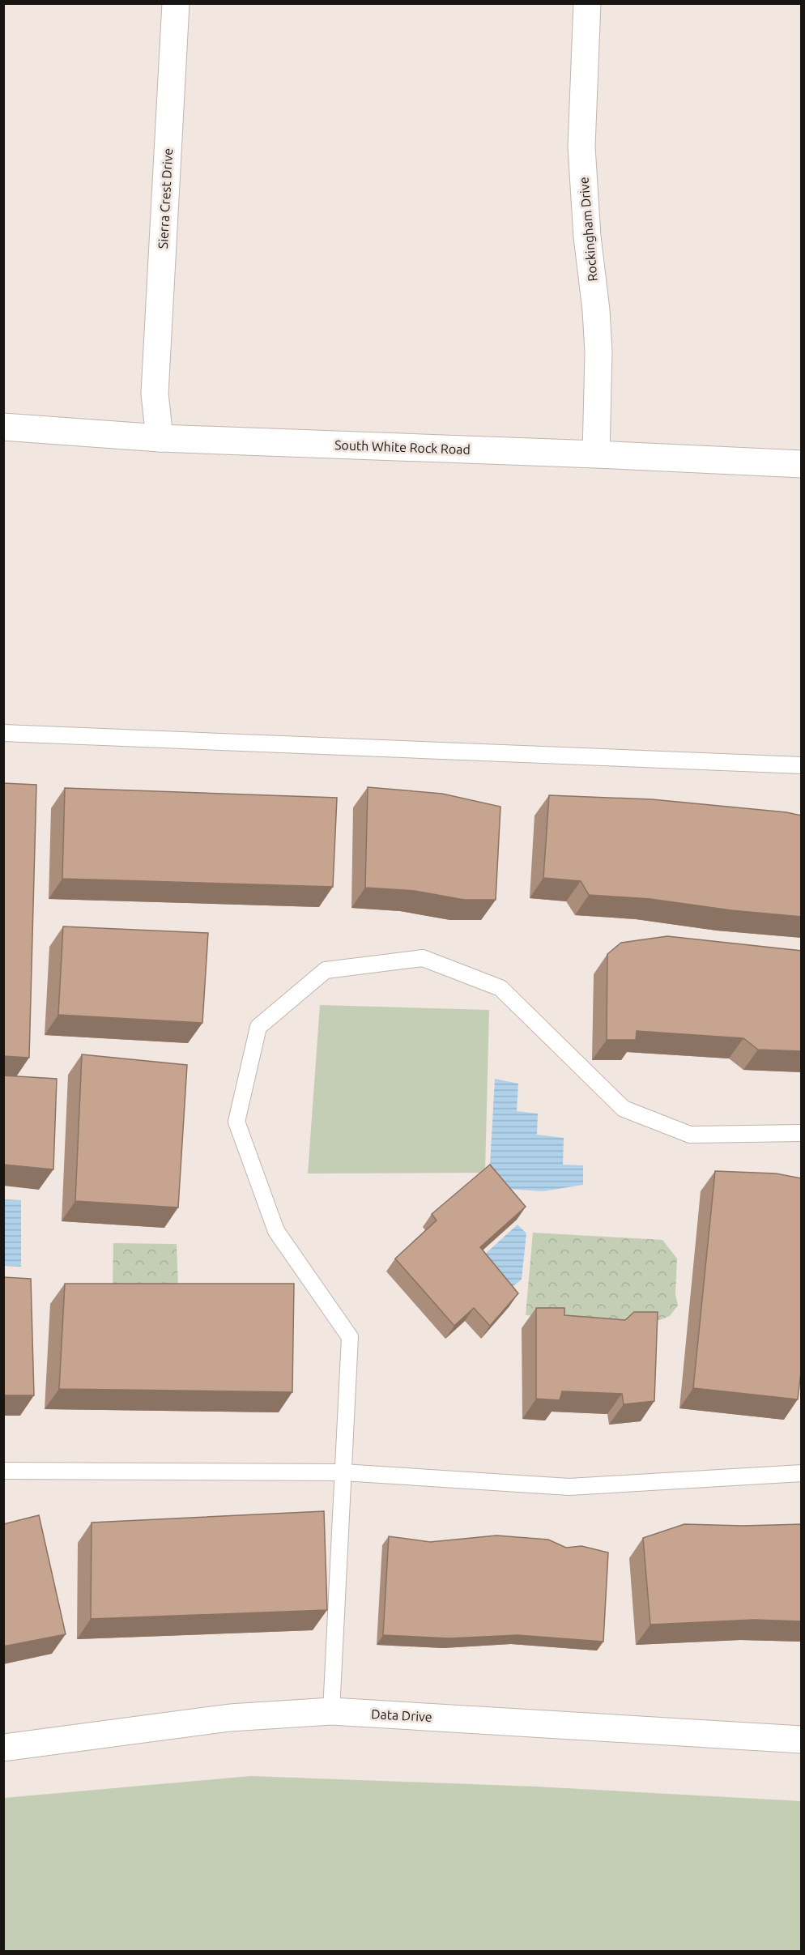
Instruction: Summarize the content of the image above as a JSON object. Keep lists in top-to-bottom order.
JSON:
{
  "streets": {
    "street": [
      "Sierra Crest Drive",
      "Rockingham Drive",
      "South White Rock Road",
      "Data Drive"
    ]
  },
  "crossings": [
    ["Sierra Crest Drive", "South White Rock Road"],
    ["Rockingham Drive", "South White Rock Road"]
  ]
}
